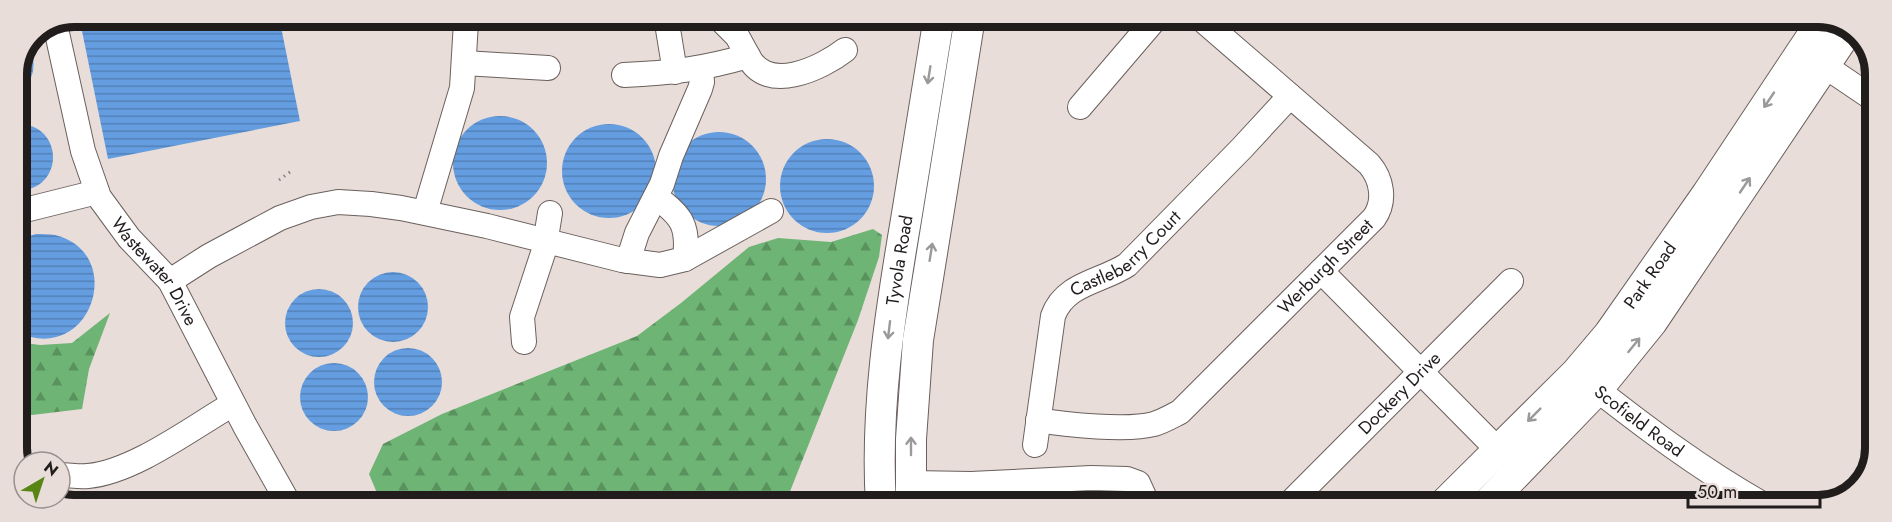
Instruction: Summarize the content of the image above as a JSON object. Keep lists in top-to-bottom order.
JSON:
{
  "streets": {
    "main road": ["Tyvola Road", "Park Road"],
    "street": [
      "Castleberry Court",
      "Werburgh Street",
      "Wastewater Drive",
      "Dockery Drive",
      "Scofield Road"
    ]
  },
  "crossings": [
    ["Castleberry Court", "Werburgh Street"],
    ["Park Road", "Scofield Road"]
  ],
  "scale_bar": "50 m",
  "north": "top right"
}
